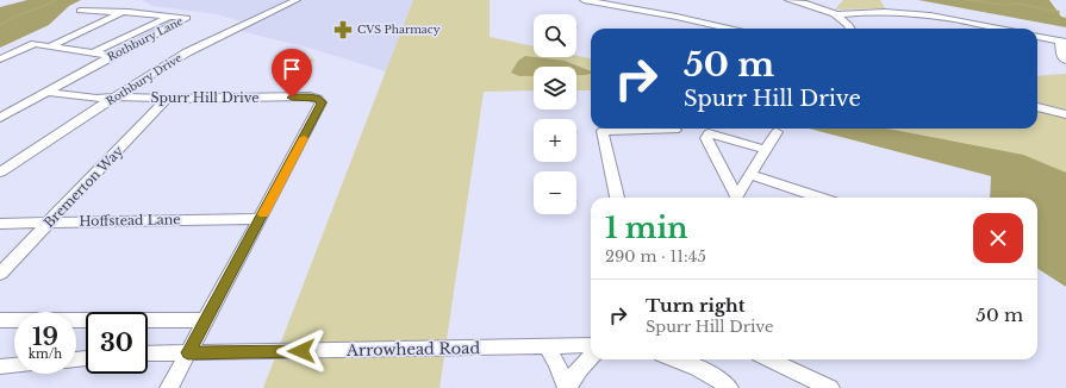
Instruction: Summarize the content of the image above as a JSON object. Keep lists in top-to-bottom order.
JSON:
{
  "streets": {
    "street": [
      "Rothbury Lane",
      "Rothbury Drive",
      "Spurr Hill Drive",
      "Bremerton Way",
      "Hoffstead Lane",
      "Arrowhead Road"
    ]
  },
  "crossings": [
    ["Rothbury Drive", "Spurr Hill Drive"],
    ["Spurr Hill Drive", "Bremerton Way"],
    ["Spurr Hill Drive", "Hoffstead Lane"],
    ["Spurr Hill Drive", "Arrowhead Road"],
    ["Bremerton Way", "Hoffstead Lane"]
  ],
  "places": {
    "pharmacy": ["CVS Pharmacy"]
  },
  "page": {
    "map_buttons": ["+", "−"],
    "turn": ["50 m", "Spurr Hill Drive"],
    "heading": ["1 min", "290 m · 11:45"],
    "list": [
      {
        "name": "Turn right",
        "note": "Spurr Hill Drive",
        "value": "50 m"
      }
    ],
    "speed": "19 km/h",
    "limit": "30"
  }
}
